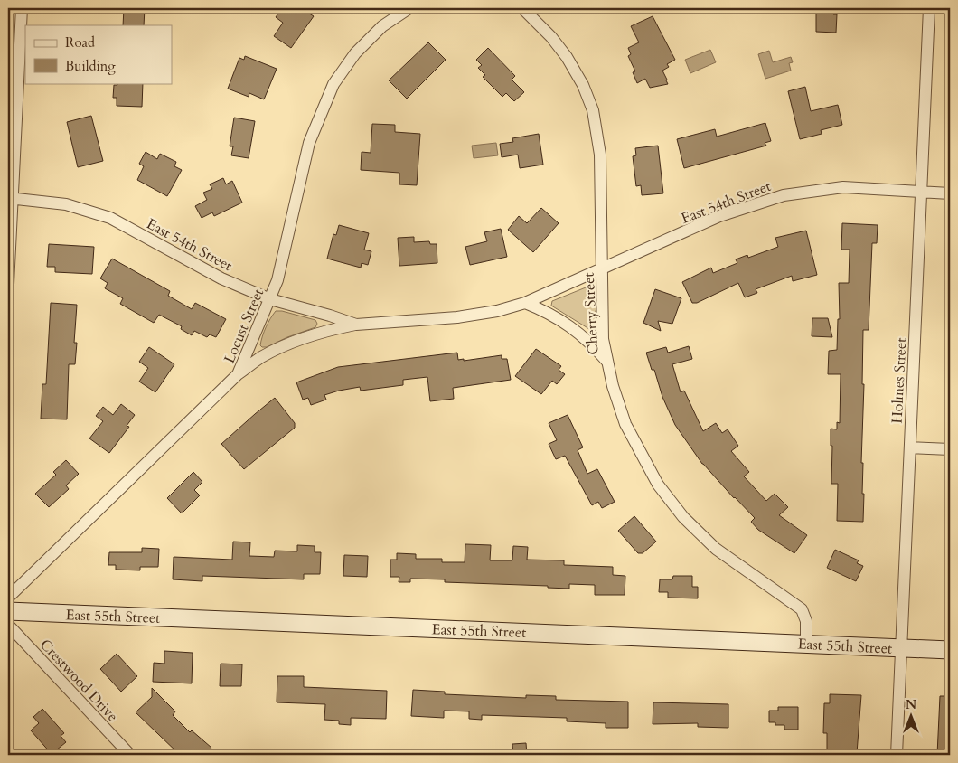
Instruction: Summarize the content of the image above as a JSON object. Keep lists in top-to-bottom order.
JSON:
{
  "streets": {
    "main road": ["East 55th Street"],
    "street": [
      "East 54th Street",
      "Cherry Street",
      "Locust Street",
      "Holmes Street",
      "Crestwood Drive"
    ]
  },
  "crossings": [
    ["East 54th Street", "Cherry Street"],
    ["East 54th Street", "Locust Street"],
    ["East 54th Street", "Holmes Street"],
    ["Cherry Street", "East 55th Street"],
    ["Holmes Street", "East 55th Street"]
  ],
  "legend": ["Road", "Building"],
  "north": "top"
}
